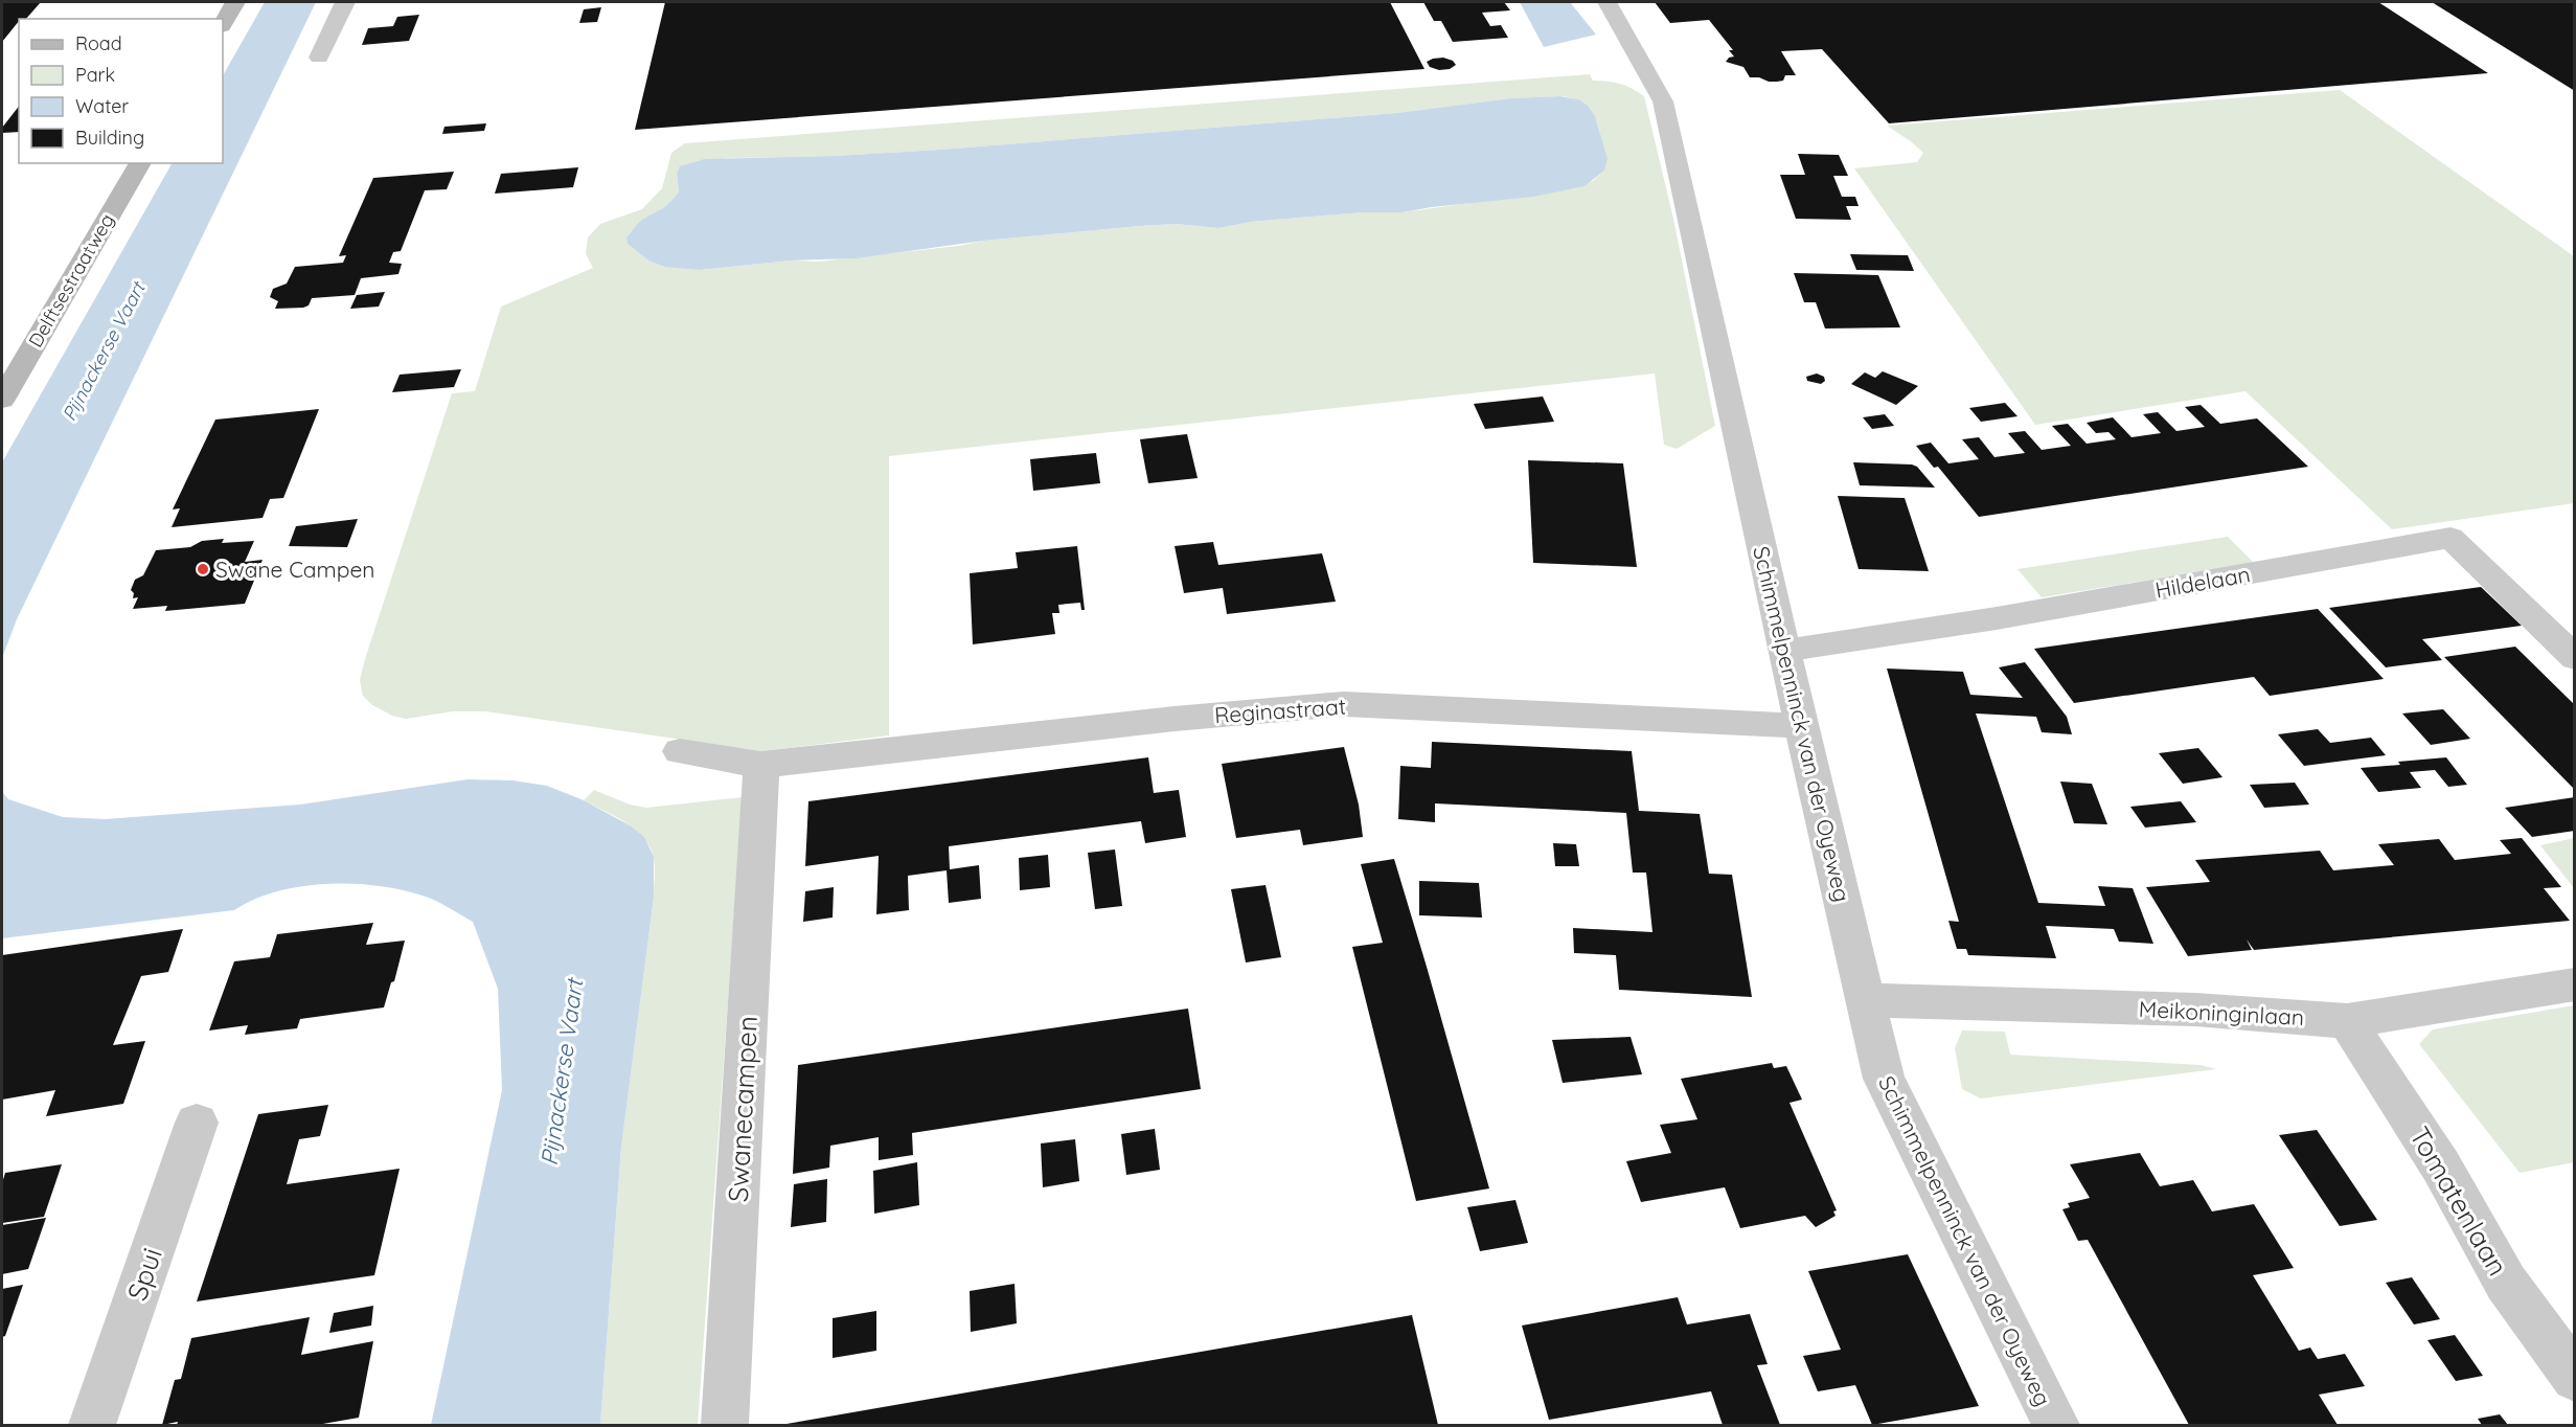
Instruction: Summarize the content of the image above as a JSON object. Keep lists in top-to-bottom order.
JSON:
{
  "streets": {
    "street": [
      "Delftsestraatweg",
      "Hildelaan",
      "Reginastraat",
      "Schimmelpenninck van der Oyeweg",
      "Meikoninginlaan",
      "Swanecampen",
      "Tomatenlaan",
      "Spui"
    ]
  },
  "crossings": [
    ["Hildelaan", "Schimmelpenninck van der Oyeweg"],
    ["Reginastraat", "Schimmelpenninck van der Oyeweg"],
    ["Reginastraat", "Swanecampen"],
    ["Schimmelpenninck van der Oyeweg", "Meikoninginlaan"],
    ["Meikoninginlaan", "Tomatenlaan"]
  ],
  "water": ["Pijnackerse Vaart"],
  "places": ["Swane Campen"],
  "legend": [
    "Road",
    "Park",
    "Water",
    "Building"
  ]
}
